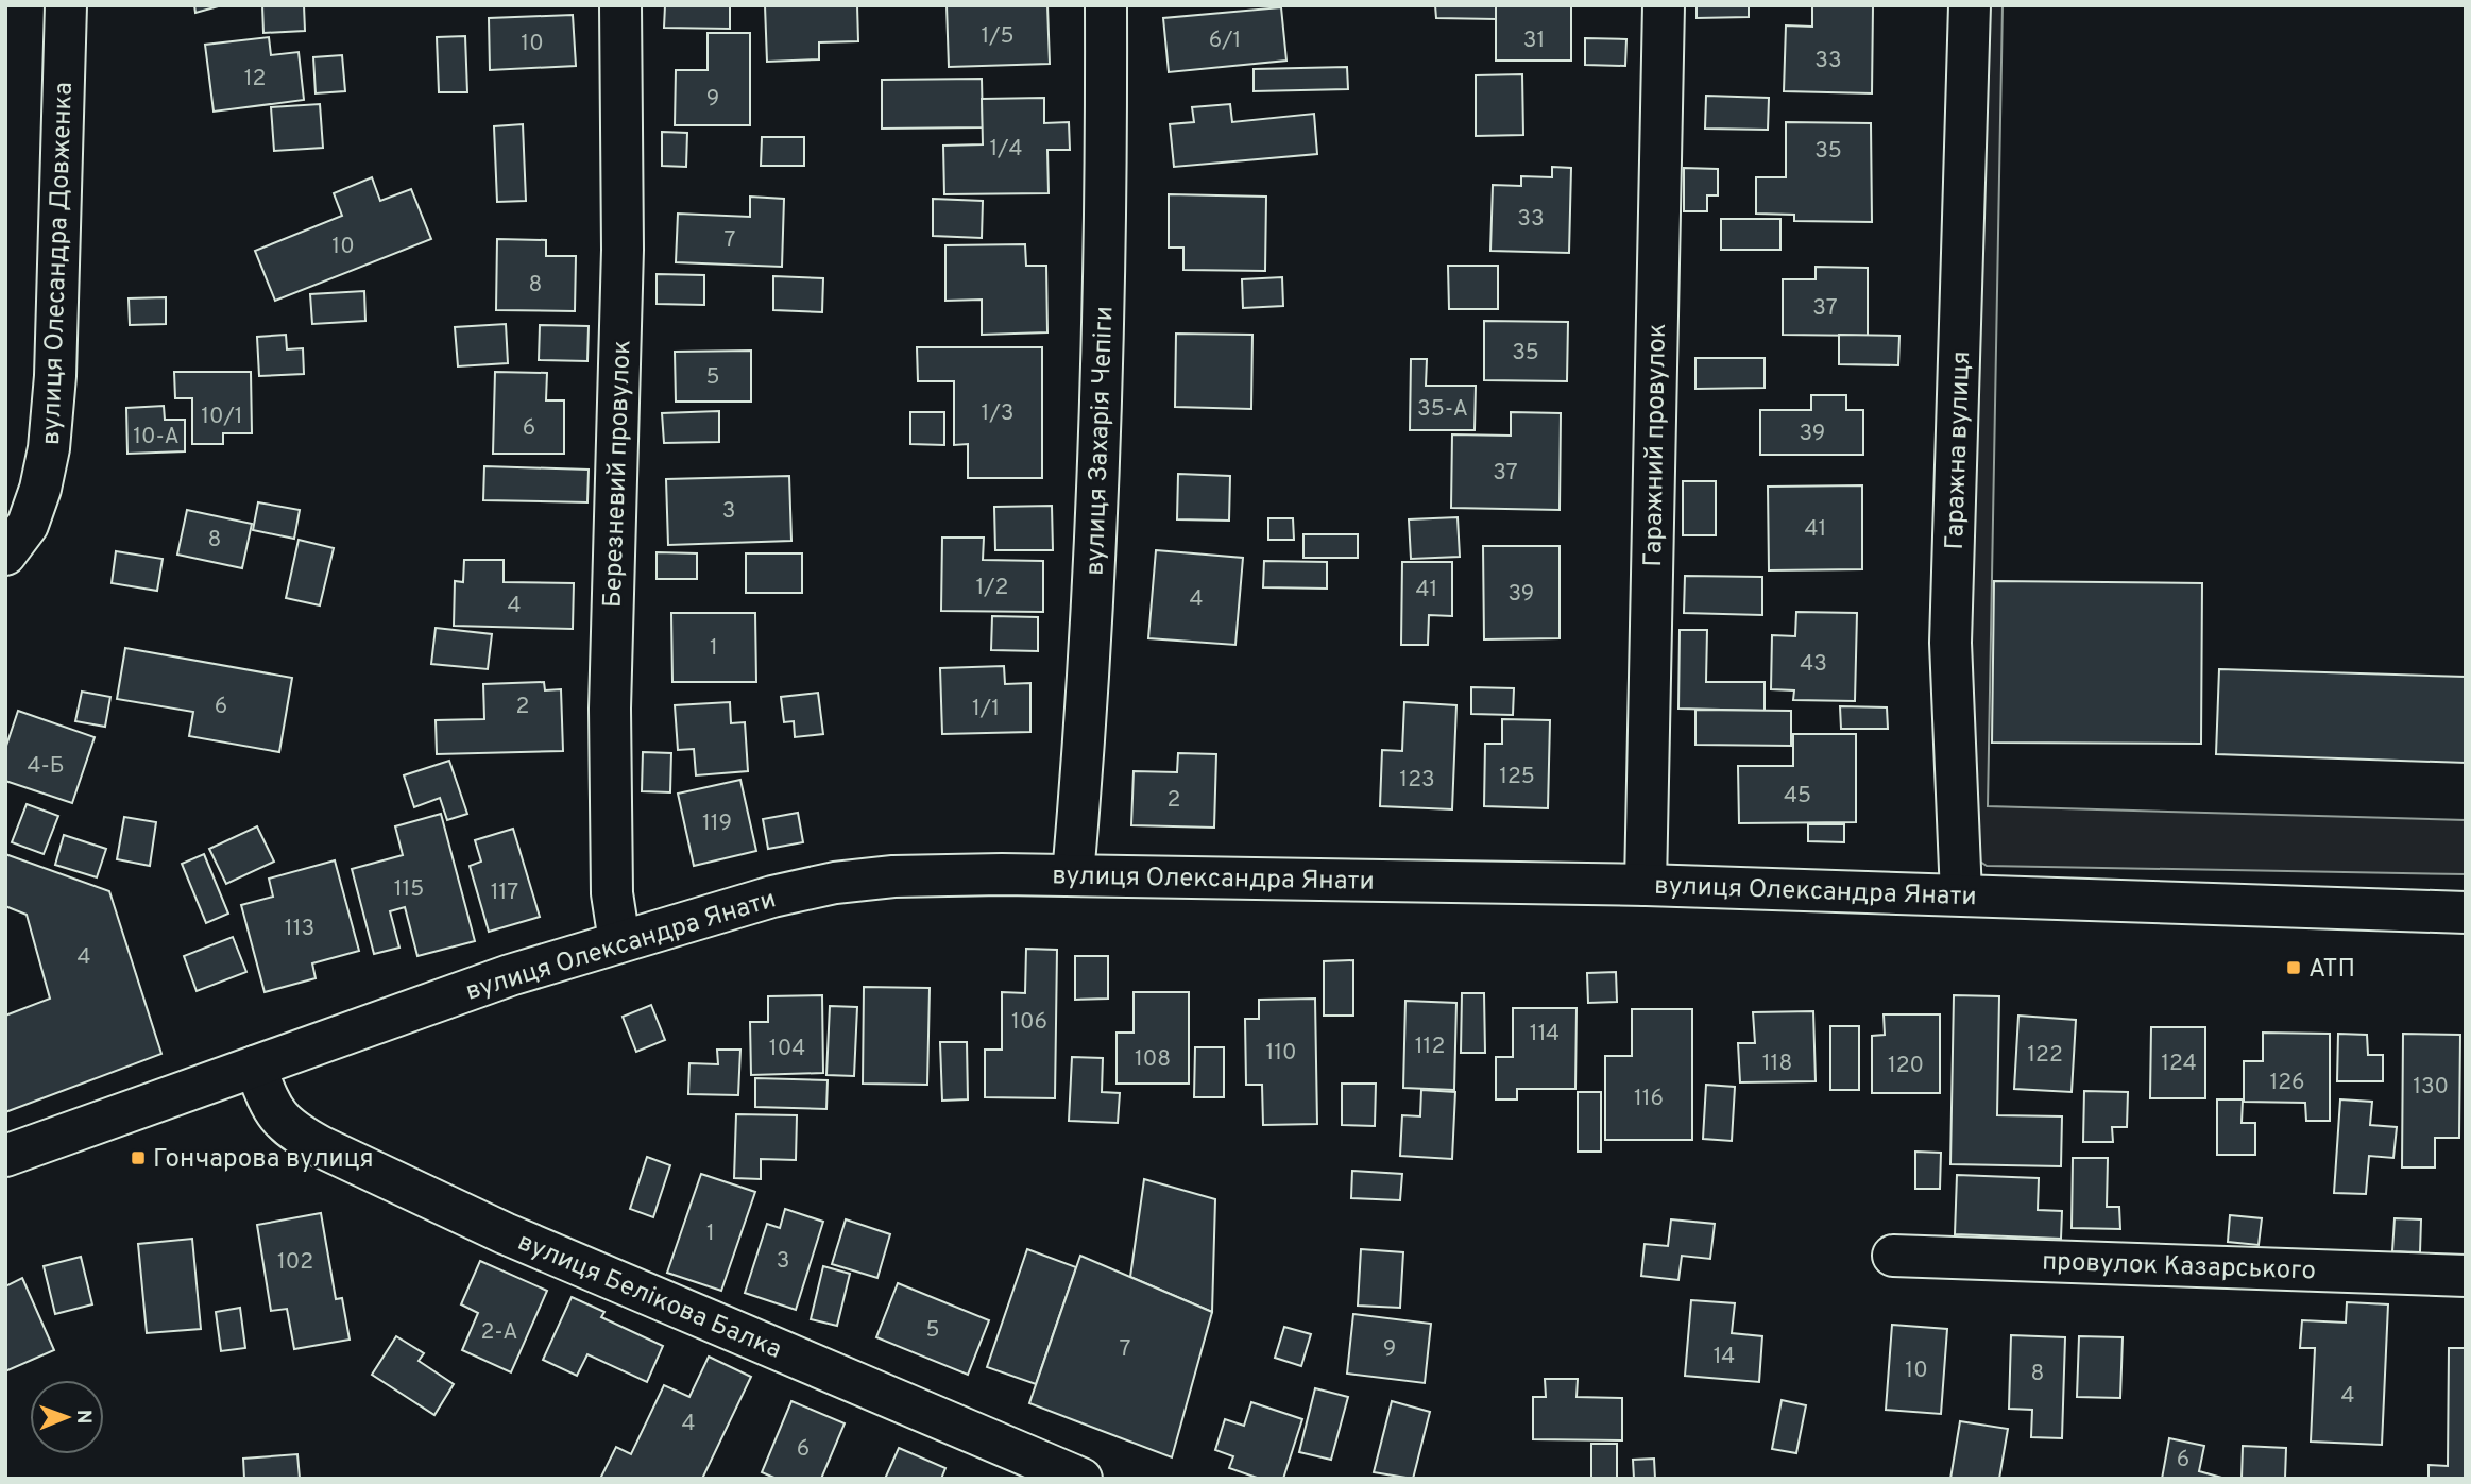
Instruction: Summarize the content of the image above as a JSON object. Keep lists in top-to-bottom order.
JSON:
{
  "streets": {
    "street": [
      "вулиця Олесандра Довженка",
      "вулиця Захарія Чепіги",
      "Гаражний провулок",
      "Гаражна вулиця",
      "Березневий провулок",
      "вулиця Олександра Янати",
      "провулок Казарського",
      "вулиця Белікова Балка"
    ]
  },
  "crossings": [
    ["вулиця Захарія Чепіги", "вулиця Олександра Янати"],
    ["Гаражний провулок", "вулиця Олександра Янати"],
    ["Гаражна вулиця", "вулиця Олександра Янати"],
    ["Березневий провулок", "вулиця Олександра Янати"],
    ["вулиця Олександра Янати", "вулиця Белікова Балка"]
  ],
  "places": {
    "transit": ["АТП", "Гончарова вулиця"]
  },
  "house_numbers": [
    "1/5",
    "6/1",
    "31",
    "10",
    "33",
    "12",
    "9",
    "1/4",
    "35",
    "33",
    "7",
    "10",
    "8",
    "37",
    "35",
    "5",
    "35-А",
    "1/3",
    "10/1",
    "6",
    "39",
    "10-А",
    "37",
    "3",
    "41",
    "8",
    "1/2",
    "41",
    "39",
    "4",
    "4",
    "1",
    "43",
    "6",
    "2",
    "1/1",
    "4-Б",
    "125",
    "123",
    "45",
    "2",
    "119",
    "115",
    "117",
    "113",
    "4",
    "106",
    "114",
    "112",
    "104",
    "110",
    "122",
    "108",
    "118",
    "124",
    "120",
    "126",
    "130",
    "116",
    "1",
    "3",
    "102",
    "5",
    "2-А",
    "7",
    "9",
    "14",
    "10",
    "8",
    "4",
    "4",
    "6",
    "6"
  ],
  "north": "right"
}
